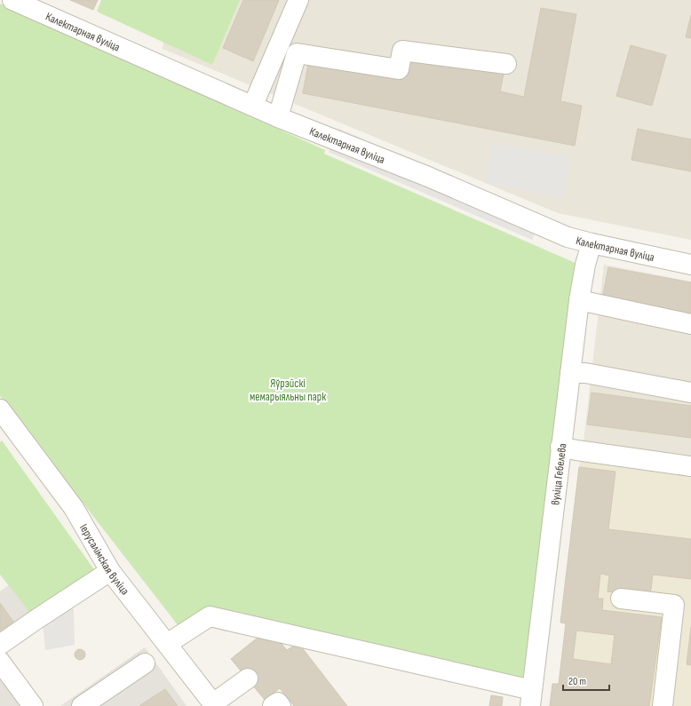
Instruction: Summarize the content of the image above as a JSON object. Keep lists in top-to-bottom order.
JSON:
{
  "streets": {
    "street": ["Калектарная вуліца", "вуліца Гебелева", "Іерусалімская вуліца"]
  },
  "crossings": [
    ["Калектарная вуліца", "вуліца Гебелева"]
  ],
  "parks": ["Яўрэйскі мемарыяльны парк"],
  "scale_bar": "20 m"
}
